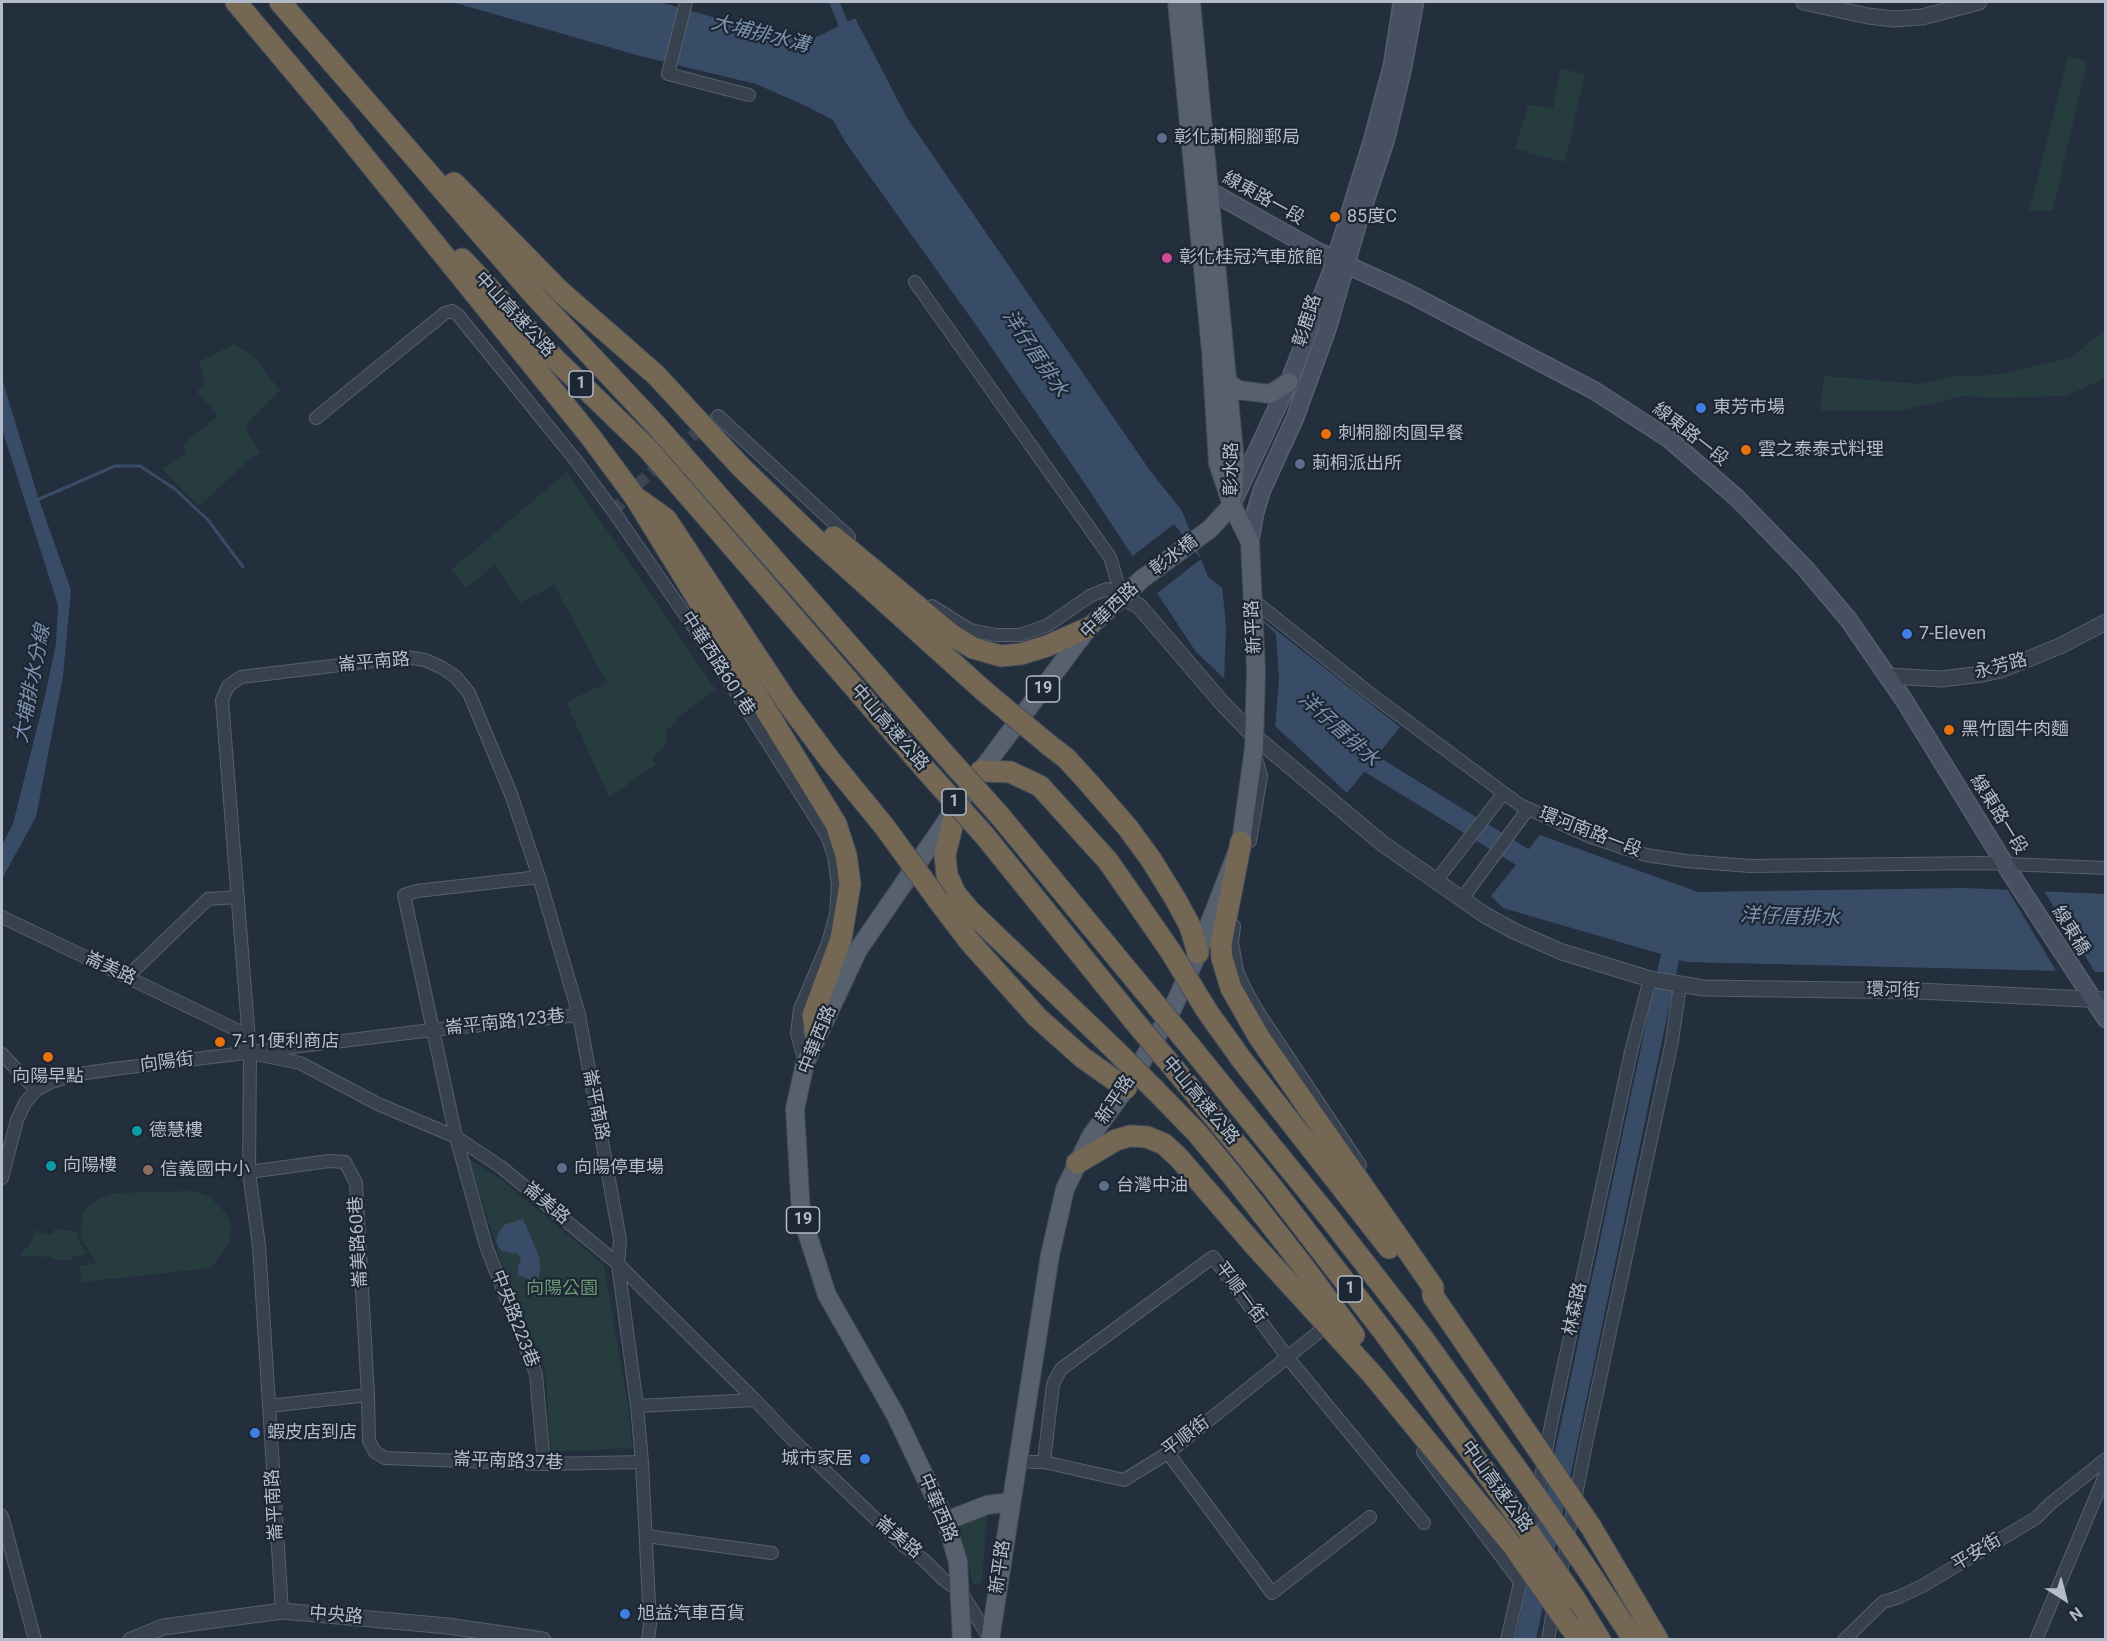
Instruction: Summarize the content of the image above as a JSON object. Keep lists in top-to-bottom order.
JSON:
{
  "streets": {
    "highway": ["中山高速公路", "1"],
    "main road": [
      "線東路一段",
      "彰鹿路",
      "彰水路",
      "彰水橋",
      "中華西路",
      "新平路",
      "19",
      "線東橋"
    ],
    "street": [
      "崙平南路",
      "中華西路601巷",
      "永芳路",
      "環河南路一段",
      "崙美路",
      "環河街",
      "崙平南路123巷",
      "向陽街",
      "崙美路60巷",
      "平順一街",
      "林森路",
      "中央路223巷",
      "平順街",
      "崙平南路37巷",
      "平安街",
      "中央路"
    ]
  },
  "crossings": [
    ["線東路一段", "彰鹿路"],
    ["線東路一段", "彰水路"],
    ["線東路一段", "永芳路"],
    ["線東路一段", "環河南路一段"],
    ["線東路一段", "線東橋"],
    ["彰鹿路", "彰水路"],
    ["彰鹿路", "彰水橋"],
    ["彰鹿路", "新平路"],
    ["彰水路", "彰水橋"],
    ["彰水路", "新平路"],
    ["彰水橋", "中華西路"],
    ["彰水橋", "新平路"],
    ["中華西路", "中華西路601巷"],
    ["中華西路", "崙美路"],
    ["中華西路", "環河街"],
    ["新平路", "環河南路一段"],
    ["新平路", "崙美路"],
    ["新平路", "環河街"],
    ["崙平南路", "崙美路"],
    ["崙平南路", "崙平南路123巷"],
    ["崙平南路", "向陽街"],
    ["崙平南路", "崙美路60巷"],
    ["崙平南路", "中央路223巷"],
    ["崙平南路", "崙平南路37巷"],
    ["崙平南路", "中央路"],
    ["線東橋", "環河街"],
    ["崙美路", "向陽街"],
    ["崙美路", "中央路223巷"],
    ["環河街", "林森路"],
    ["崙平南路123巷", "向陽街"],
    ["崙平南路123巷", "中央路223巷"],
    ["向陽街", "中央路223巷"],
    ["崙美路60巷", "崙平南路37巷"],
    ["平順一街", "平順街"],
    ["中央路223巷", "崙平南路37巷"]
  ],
  "water": ["大埔排水溝", "洋仔厝排水", "大埔排水分線"],
  "parks": ["向陽公園"],
  "places": [
    "彰化莿桐腳郵局",
    "85度C",
    "彰化桂冠汽車旅館",
    "東芳市場",
    "刺桐腳肉圓早餐",
    "雲之泰泰式料理",
    "莿桐派出所",
    "7-Eleven",
    "黑竹園牛肉麵",
    "7-11便利商店",
    "向陽早點",
    "德慧樓",
    "向陽樓",
    "向陽停車場",
    "信義國中小",
    "台灣中油",
    "蝦皮店到店",
    "城市家居",
    "旭益汽車百貨"
  ],
  "north": "bottom right"
}
